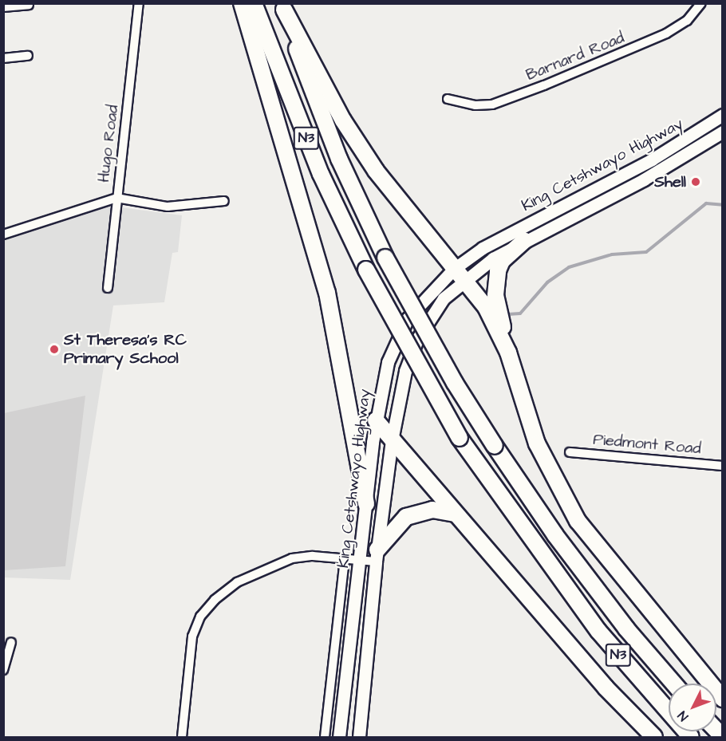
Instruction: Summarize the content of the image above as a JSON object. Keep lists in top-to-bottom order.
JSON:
{
  "streets": {
    "highway": ["N3"],
    "main road": ["King Cetshwayo Highway"],
    "street": ["Barnard Road", "Hugo Road", "Piedmont Road"]
  },
  "places": ["Shell", "St Theresa's RC Primary School"],
  "north": "bottom left"
}
